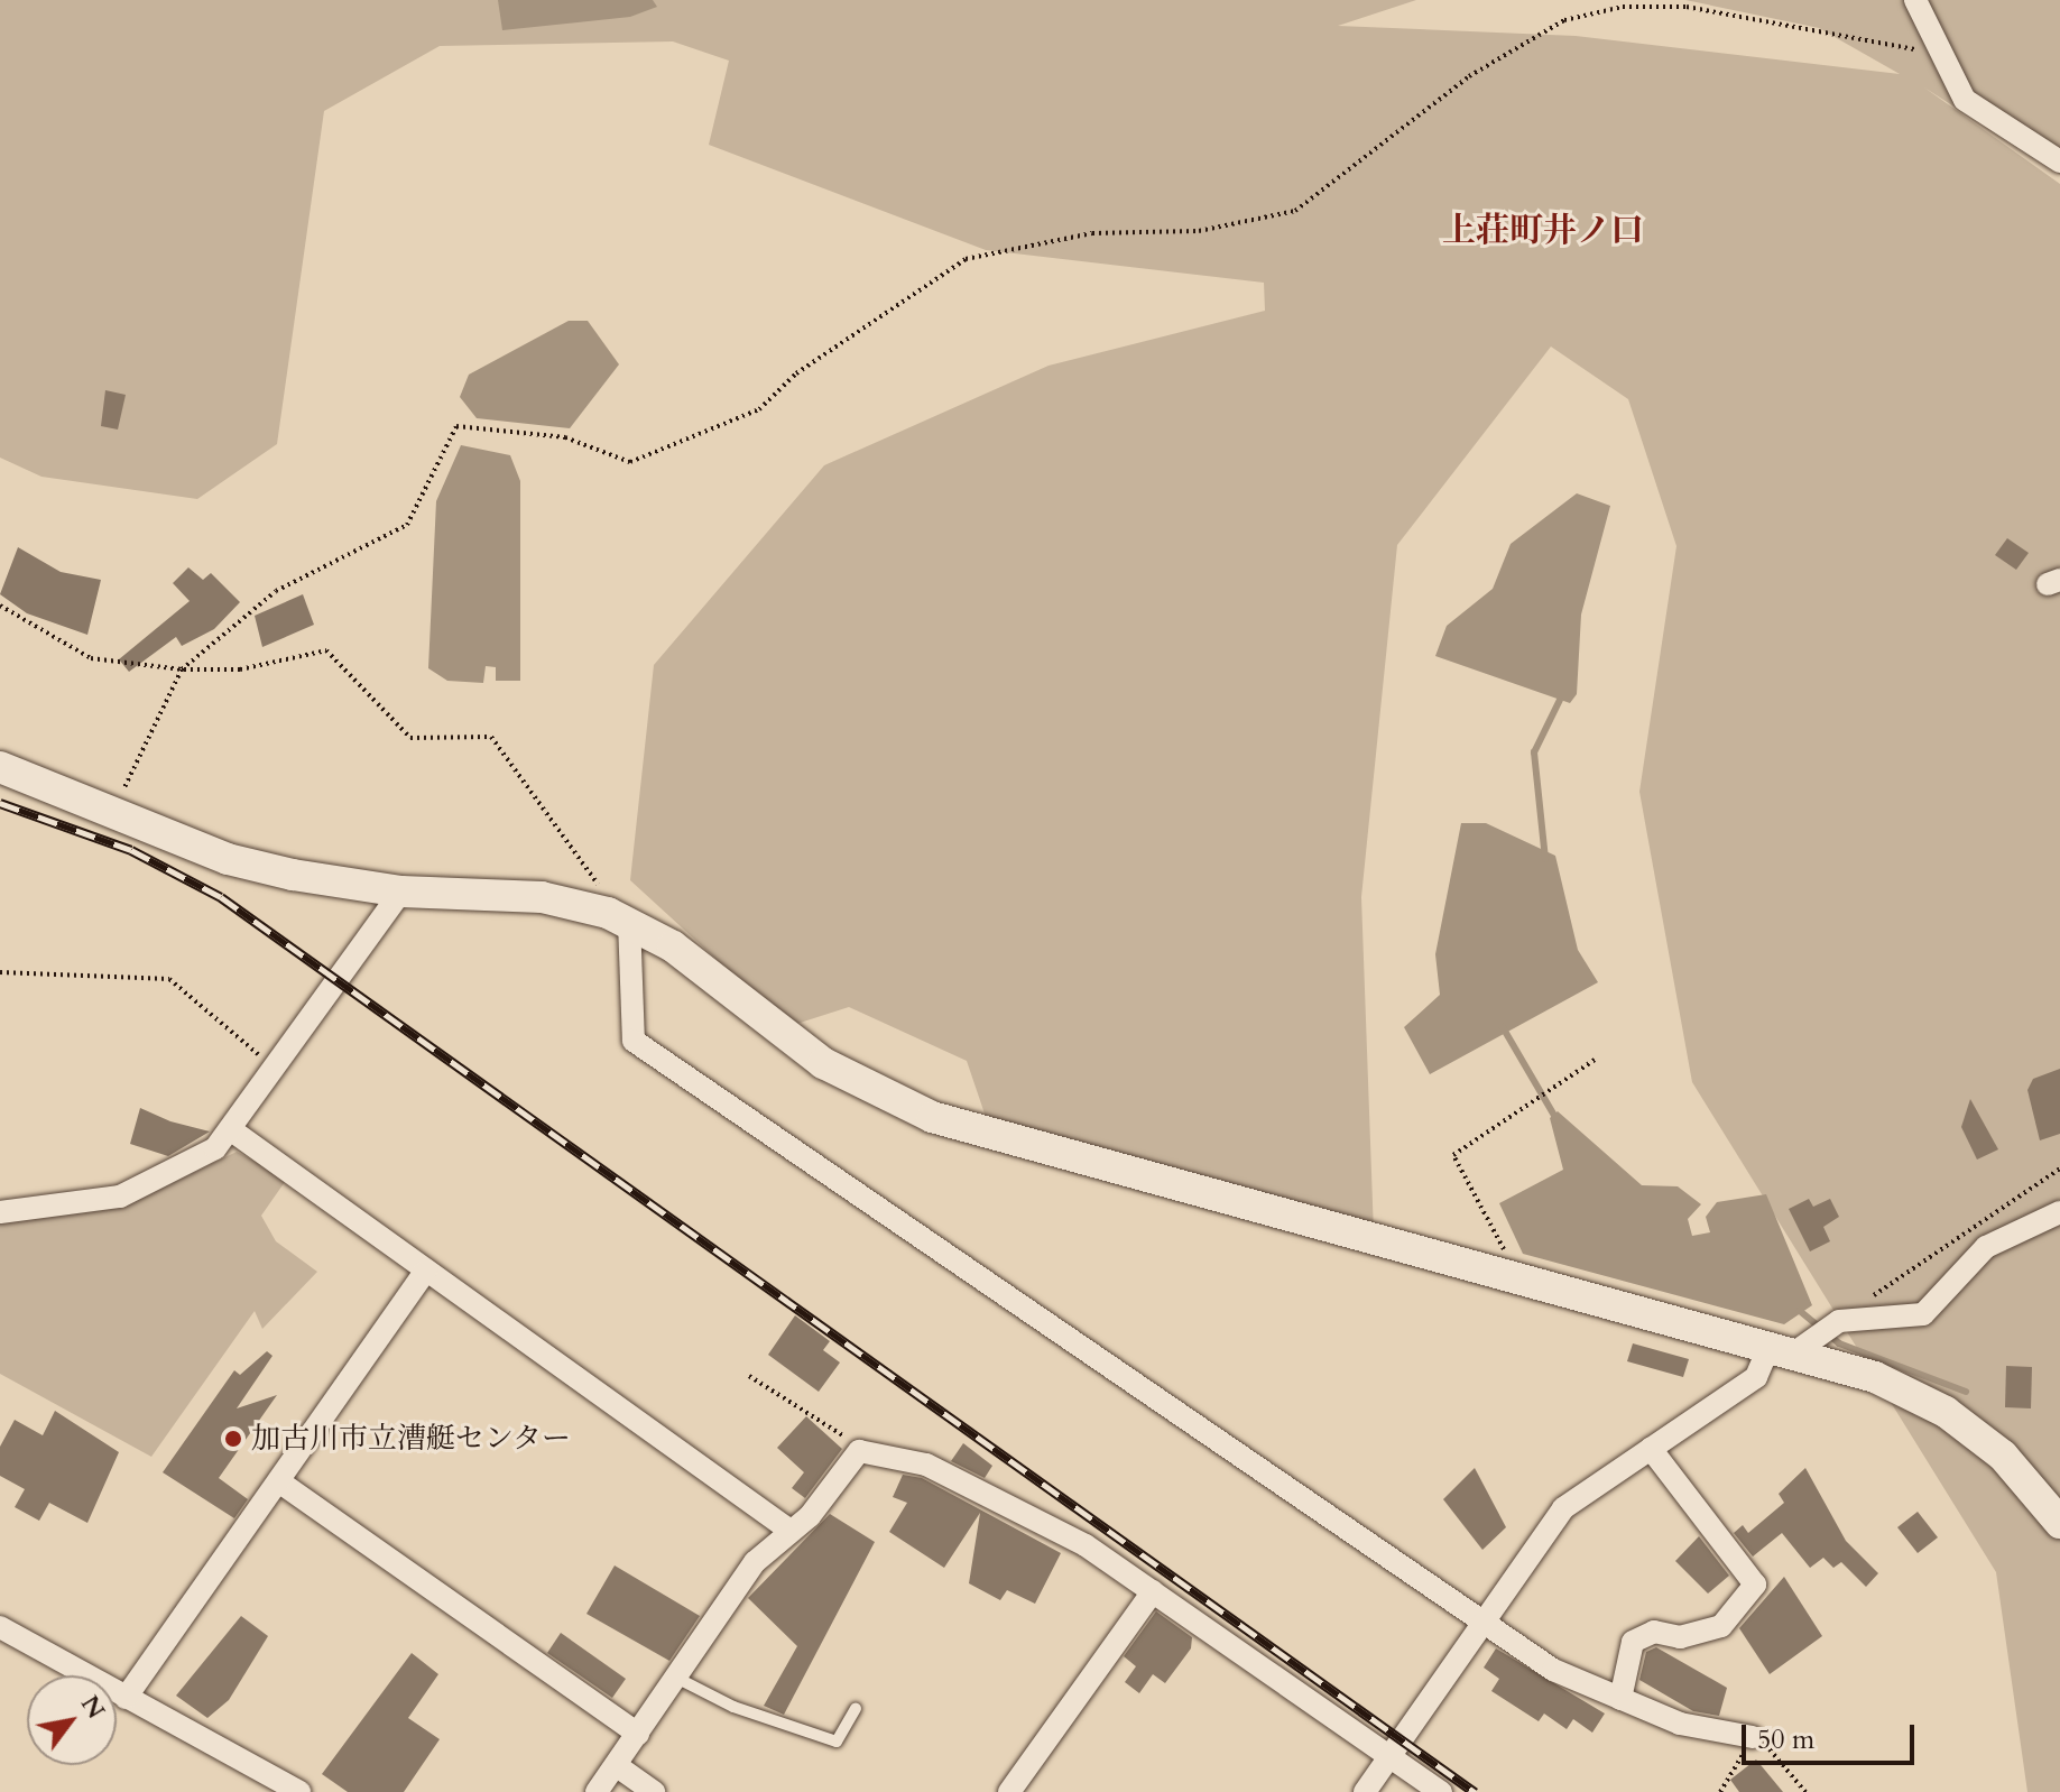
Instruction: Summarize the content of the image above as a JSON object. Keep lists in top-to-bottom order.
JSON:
{
  "districts": ["上荘町井ノ口"],
  "places": ["加古川市立漕艇センター"],
  "scale_bar": "50 m",
  "north": "top right"
}
